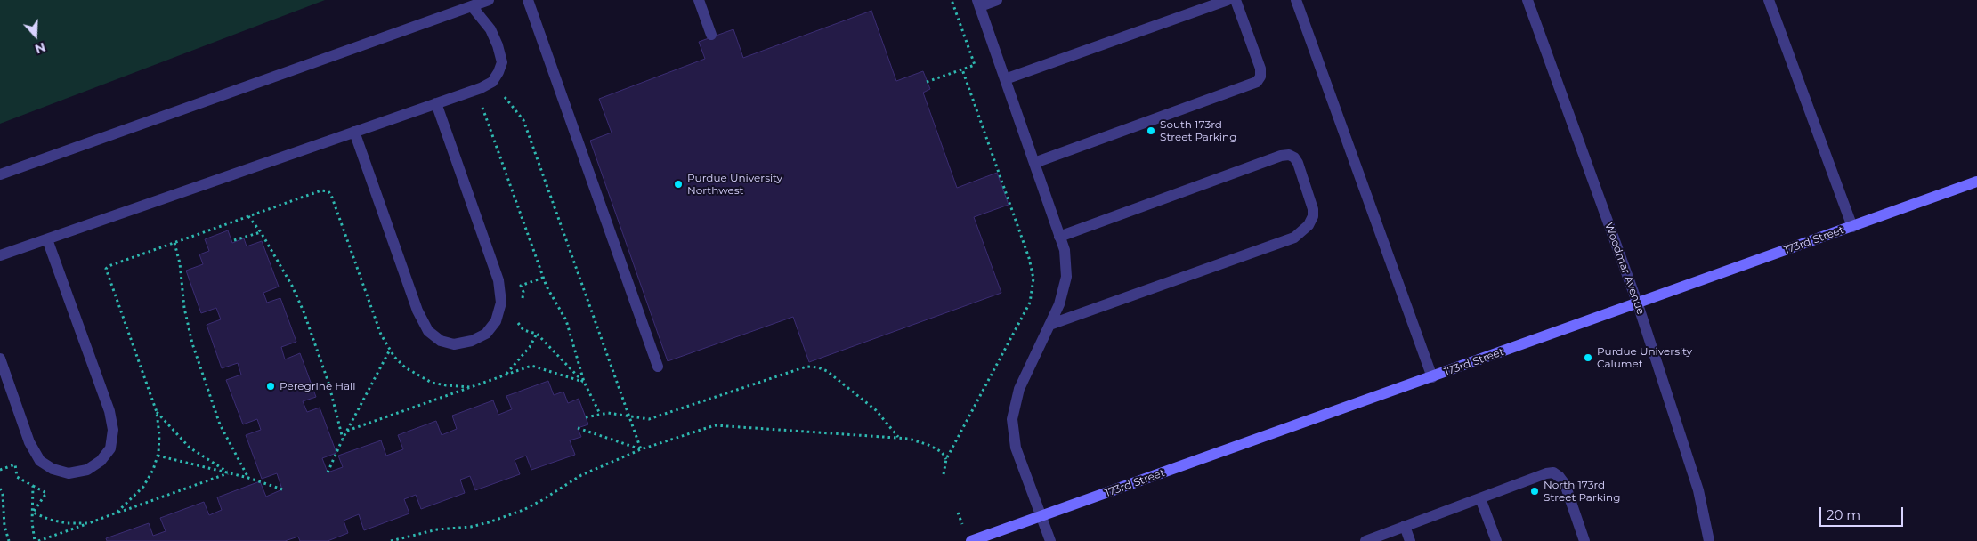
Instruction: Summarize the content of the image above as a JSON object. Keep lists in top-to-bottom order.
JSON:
{
  "streets": {
    "street": ["173rd Street", "Woodmar Avenue"]
  },
  "crossings": [
    ["173rd Street", "Woodmar Avenue"]
  ],
  "places": [
    "South 173rd Street Parking",
    "Purdue University Northwest",
    "Purdue University Calumet",
    "Peregrine Hall",
    "North 173rd Street Parking"
  ],
  "scale_bar": "20 m",
  "north": "bottom"
}
